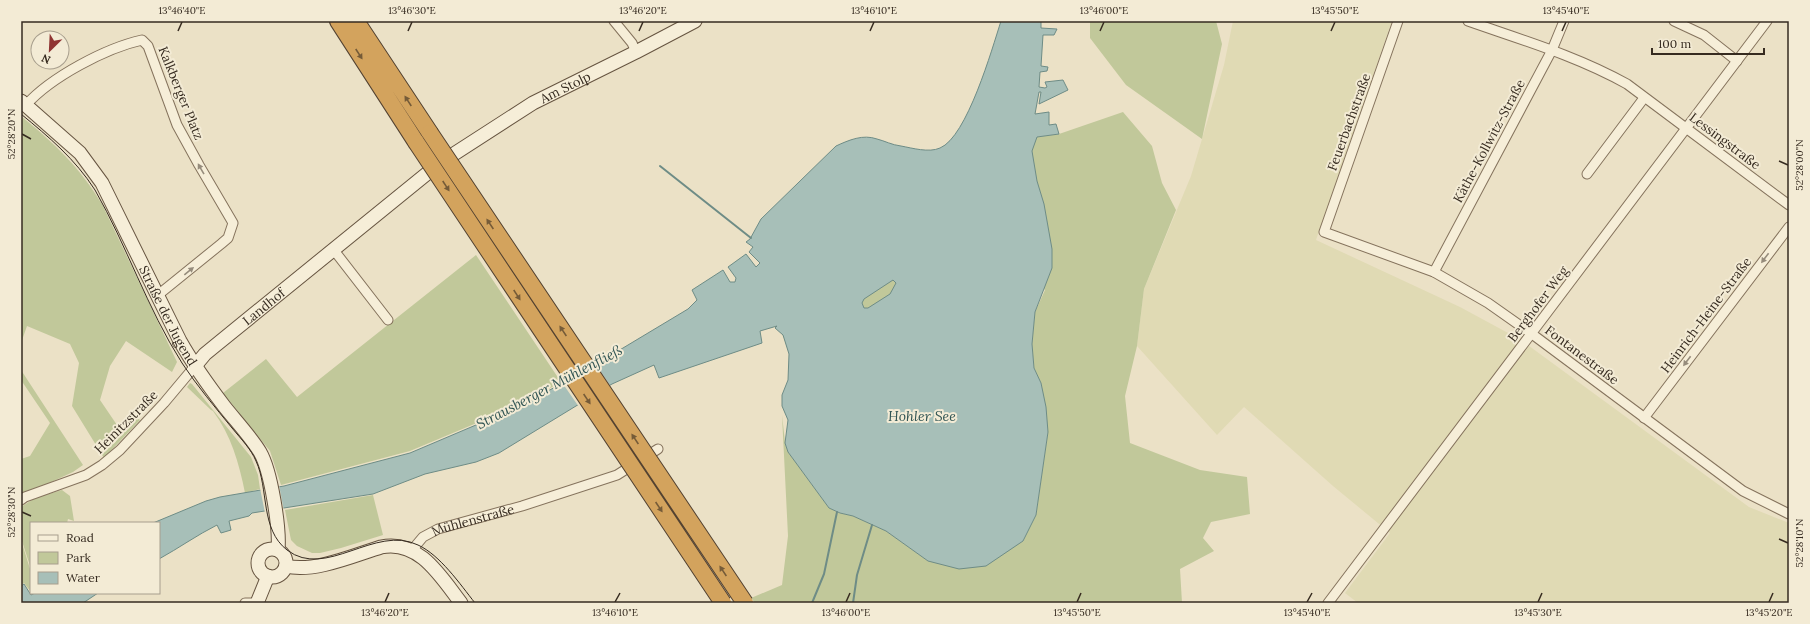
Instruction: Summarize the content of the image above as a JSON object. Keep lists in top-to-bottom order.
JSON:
{
  "streets": {
    "main road": ["Am Stolp", "Landhof", "Straße der Jugend"],
    "street": [
      "Kalkberger Platz",
      "Feuerbachstraße",
      "Käthe-Kollwitz-Straße",
      "Lessingstraße",
      "Berghofer Weg",
      "Heinrich-Heine-Straße",
      "Fontanestraße",
      "Heinitzstraße",
      "Mühlenstraße"
    ]
  },
  "crossings": [
    ["Am Stolp", "Landhof"],
    ["Kalkberger Platz", "Straße der Jugend"],
    ["Feuerbachstraße", "Fontanestraße"],
    ["Käthe-Kollwitz-Straße", "Lessingstraße"],
    ["Käthe-Kollwitz-Straße", "Fontanestraße"],
    ["Lessingstraße", "Berghofer Weg"],
    ["Berghofer Weg", "Fontanestraße"],
    ["Landhof", "Straße der Jugend"],
    ["Landhof", "Heinitzstraße"],
    ["Straße der Jugend", "Heinitzstraße"],
    ["Heinrich-Heine-Straße", "Fontanestraße"]
  ],
  "one_way": ["Heinrich-Heine-Straße"],
  "water": ["Strausberger Mühlenfließ", "Hohler See"],
  "legend": ["Road", "Park", "Water"],
  "scale_bar": "100 m",
  "north": "bottom left",
  "coordinates": [
    "13°46'40\"E",
    "13°46'30\"E",
    "13°46'20\"E",
    "13°46'10\"E",
    "13°46'00\"E",
    "13°45'50\"E",
    "13°45'40\"E",
    "52°28'20\"N",
    "52°28'00\"N",
    "52°28'30\"N",
    "52°28'10\"N",
    "13°45'30\"E",
    "13°45'20\"E"
  ]
}
